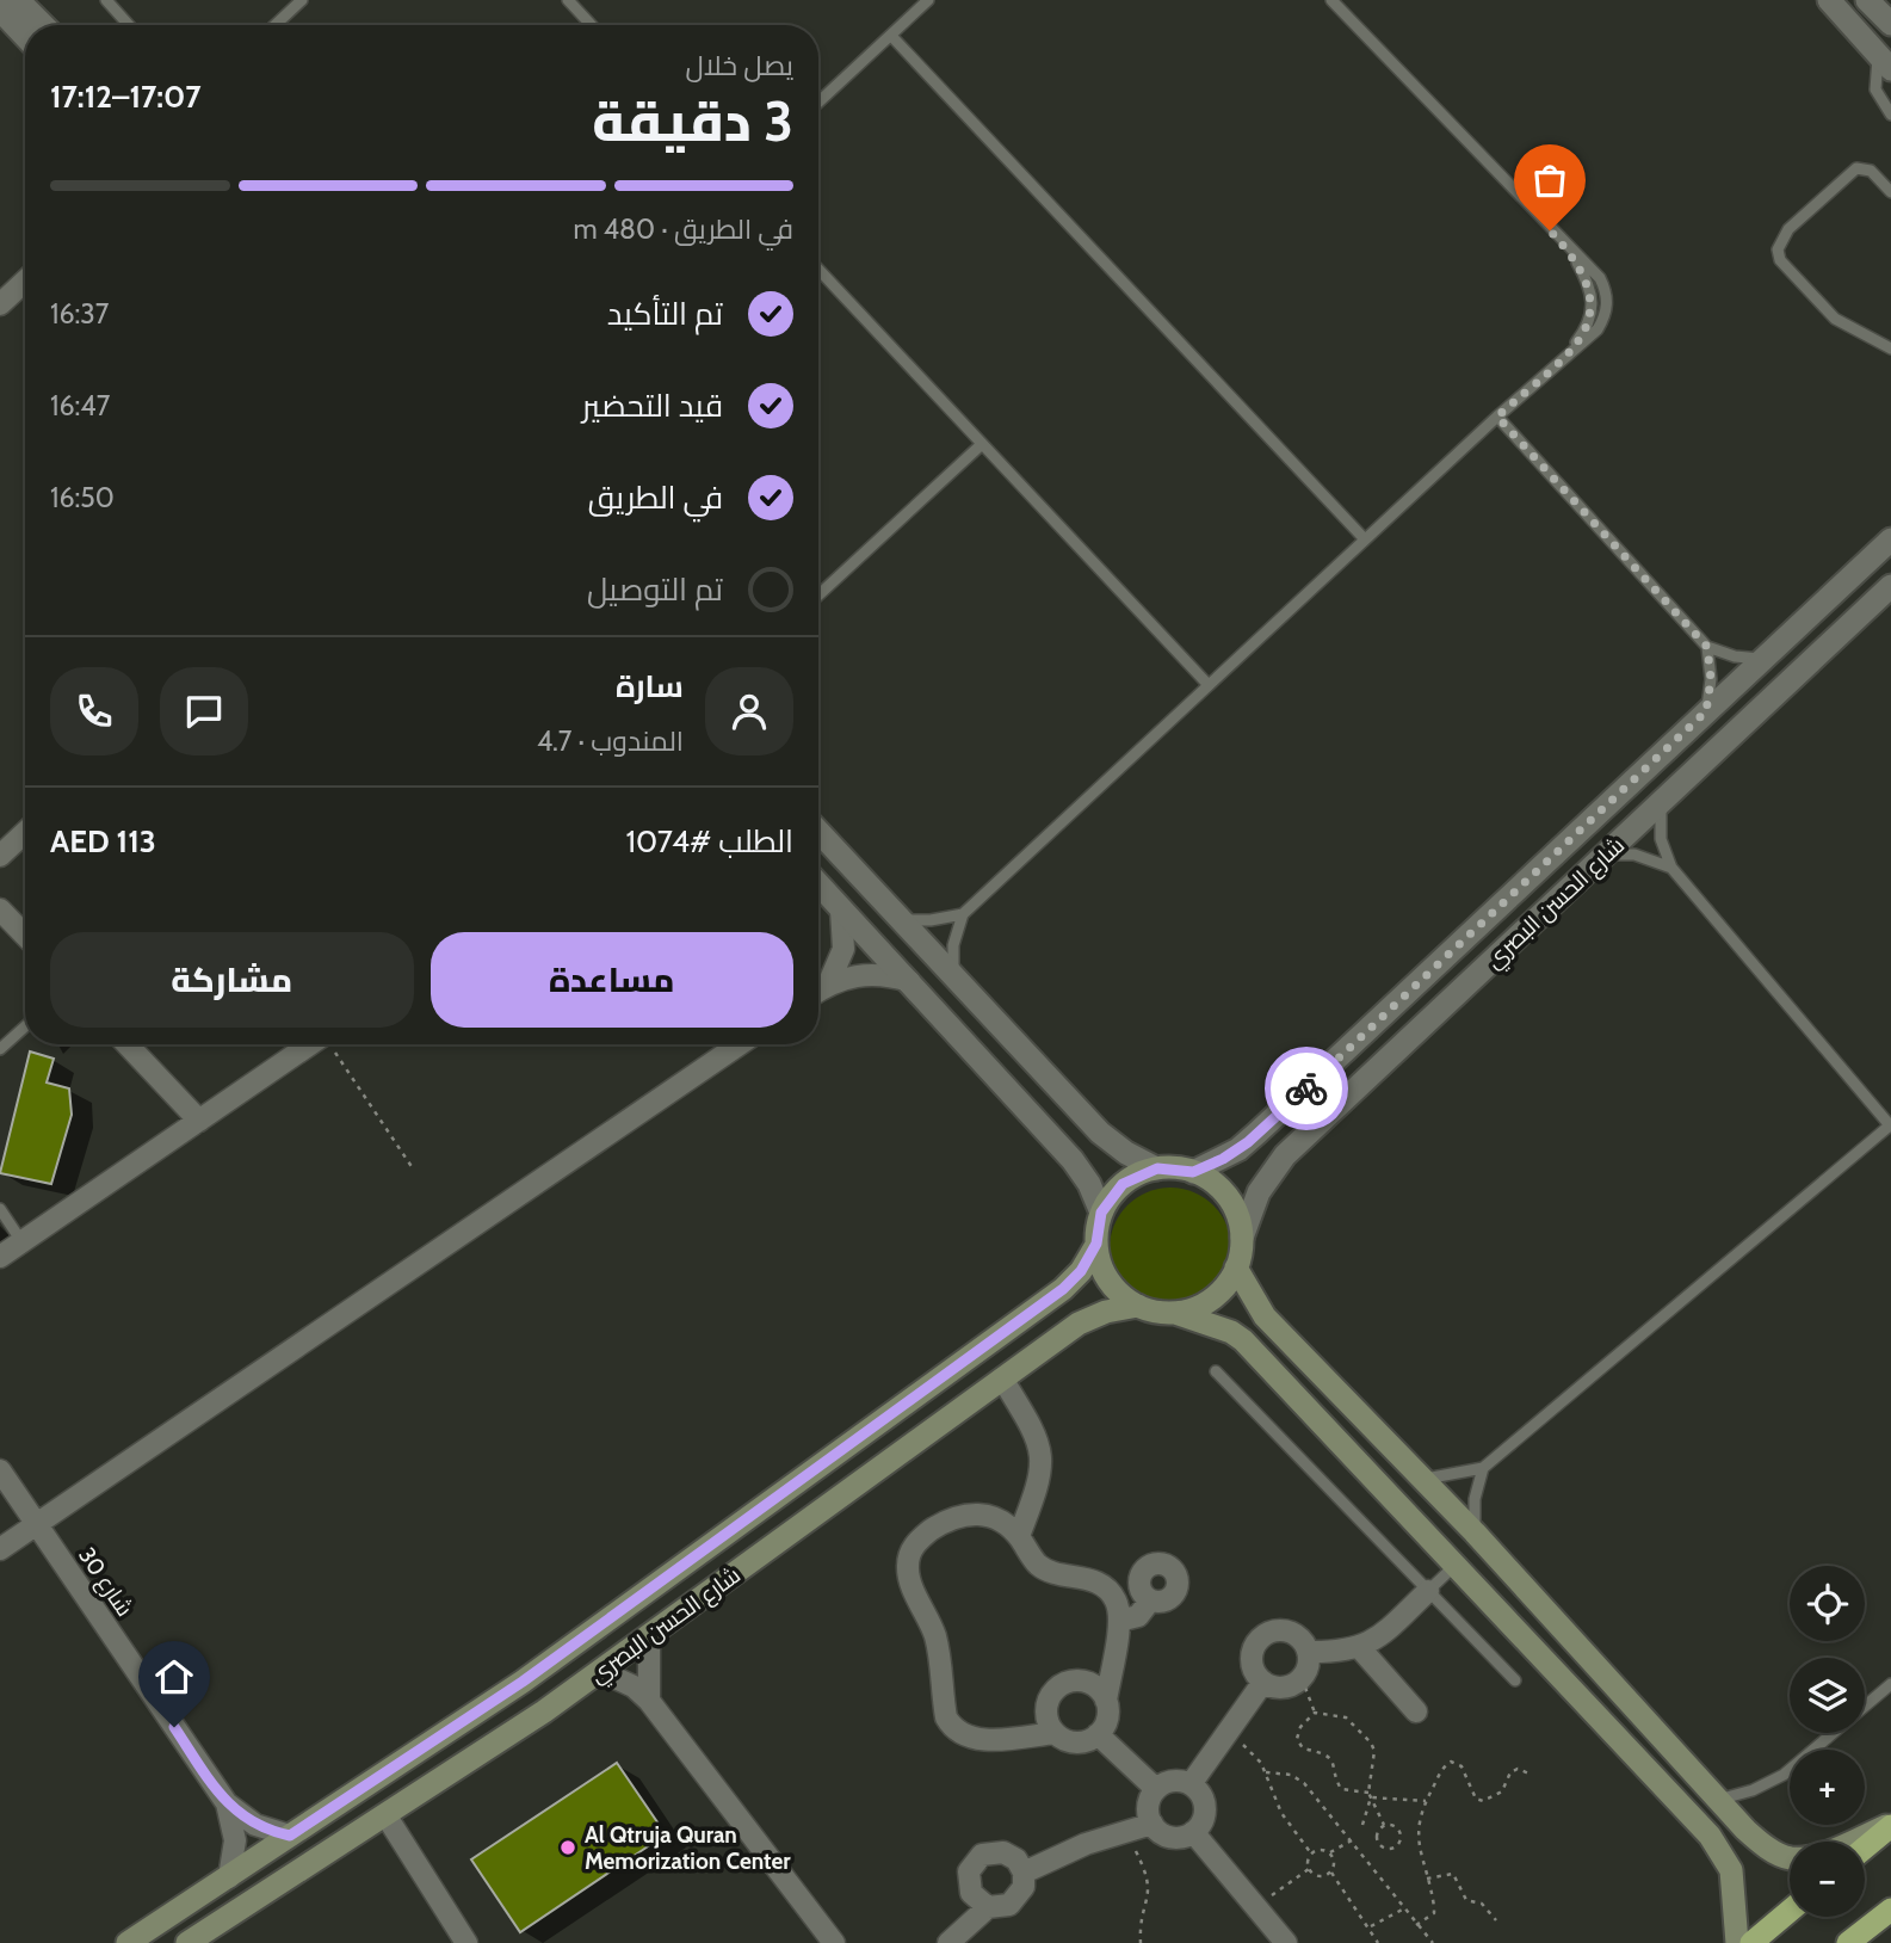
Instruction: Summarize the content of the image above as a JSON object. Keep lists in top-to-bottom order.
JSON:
{
  "streets": {
    "main road": ["شارع الحسن البصري"],
    "street": ["شارع 30"]
  },
  "crossings": [
    ["شارع الحسن البصري", "شارع 30"]
  ],
  "places": ["Al Qtruja Quran Memorization Center"],
  "page": {
    "heading": ["3 دقيقة", "يصل خلال", "17:07–17:12"],
    "panel": [
      "سارة",
      "المندوب · 4.7",
      "الطلب #1074",
      "AED 113"
    ],
    "bar": "في الطريق · 480 m",
    "list": [
      ["تم التأكيد", "16:37"],
      ["قيد التحضير", "16:47"],
      ["في الطريق", "16:50"],
      "تم التوصيل"
    ],
    "buttons": ["مساعدة", "مشاركة"],
    "map_buttons": ["+", "−"]
  }
}
